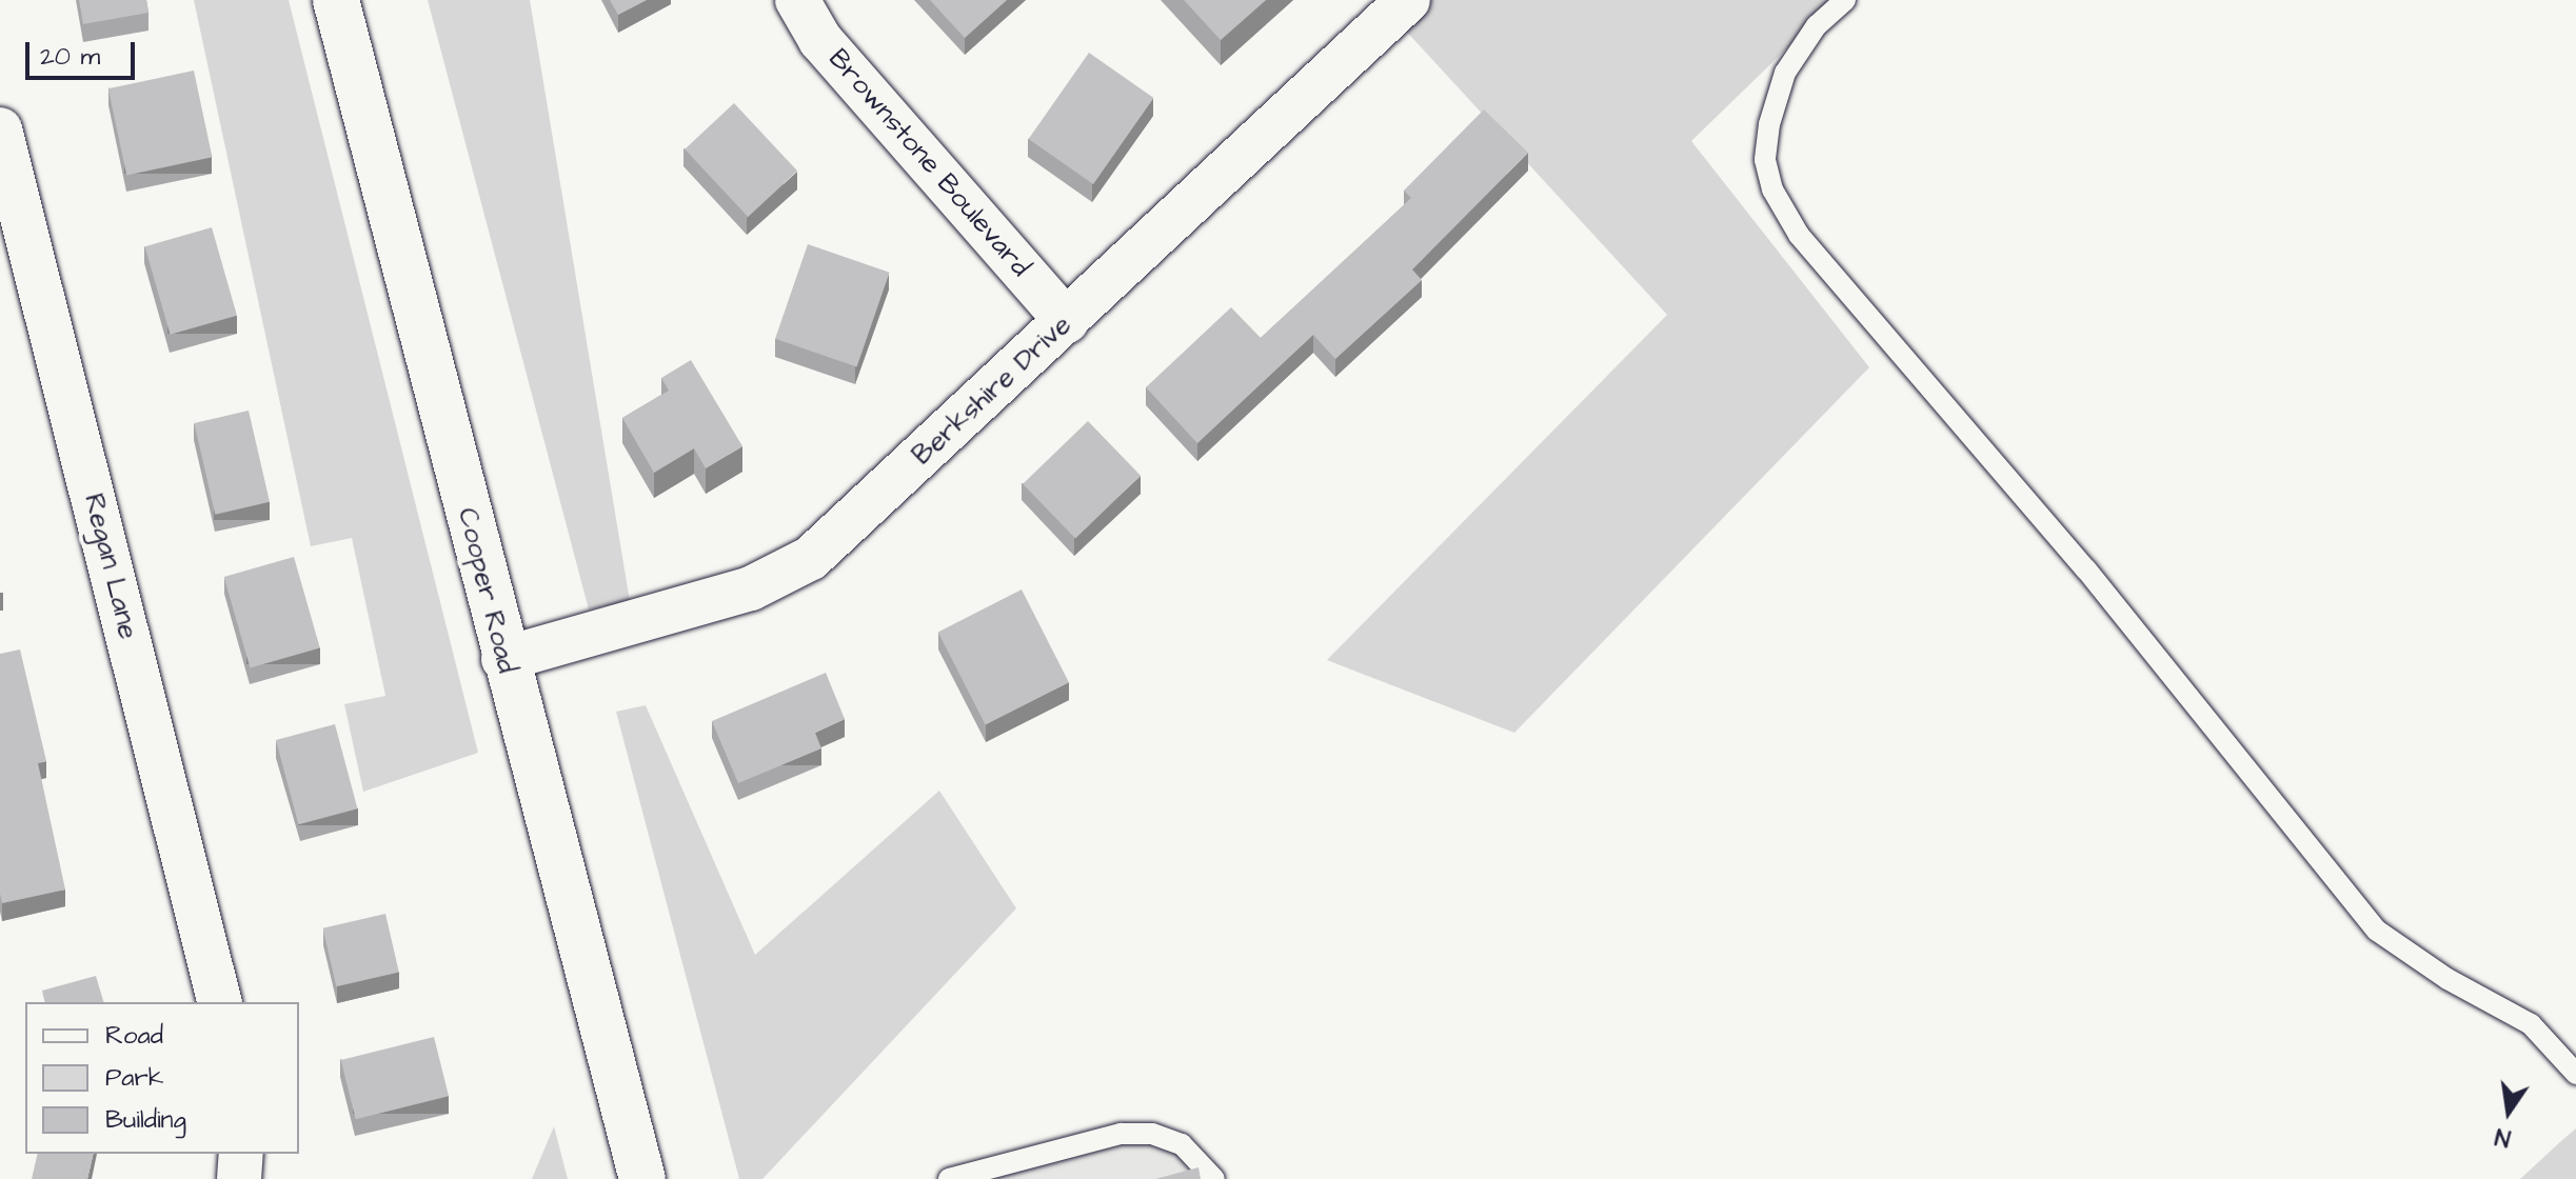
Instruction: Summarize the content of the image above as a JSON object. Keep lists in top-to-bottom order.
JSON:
{
  "streets": {
    "street": [
      "Brownstone Boulevard",
      "Berkshire Drive",
      "Regan Lane",
      "Cooper Road"
    ]
  },
  "crossings": [
    ["Brownstone Boulevard", "Berkshire Drive"],
    ["Berkshire Drive", "Cooper Road"]
  ],
  "legend": ["Road", "Park", "Building"],
  "scale_bar": "20 m",
  "north": "bottom"
}
